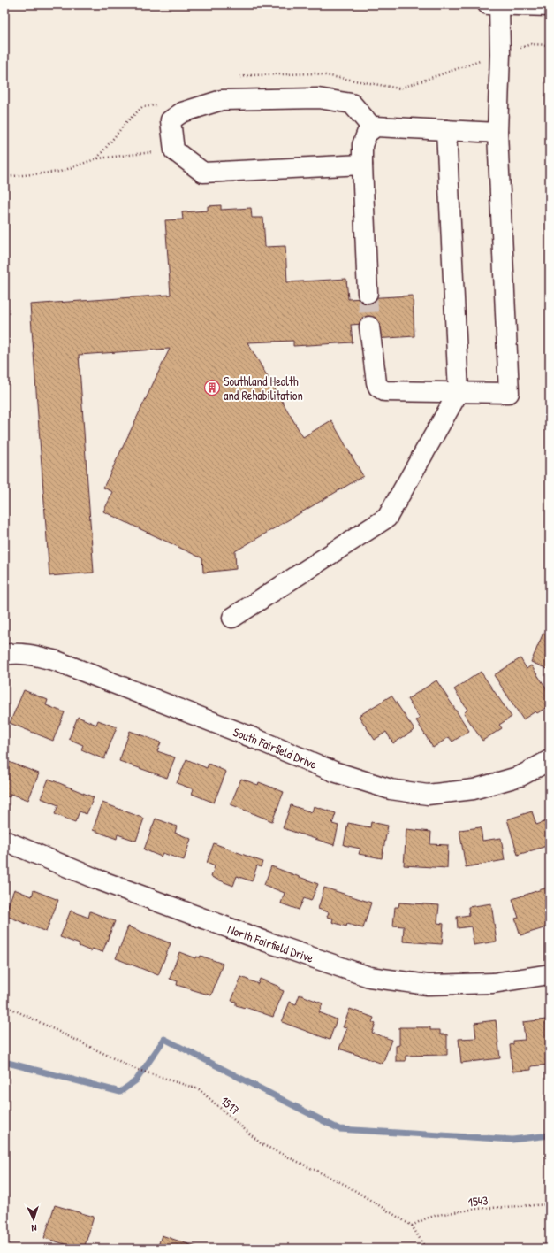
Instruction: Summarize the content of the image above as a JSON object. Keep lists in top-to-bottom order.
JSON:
{
  "streets": {
    "street": ["South Fairfield Drive", "North Fairfield Drive"],
    "path": ["1517", "1543"]
  },
  "crossings": [
    ["1517", "1543"]
  ],
  "places": {
    "building": ["Southland Health and Rehabilitation"]
  },
  "north": "bottom"
}
